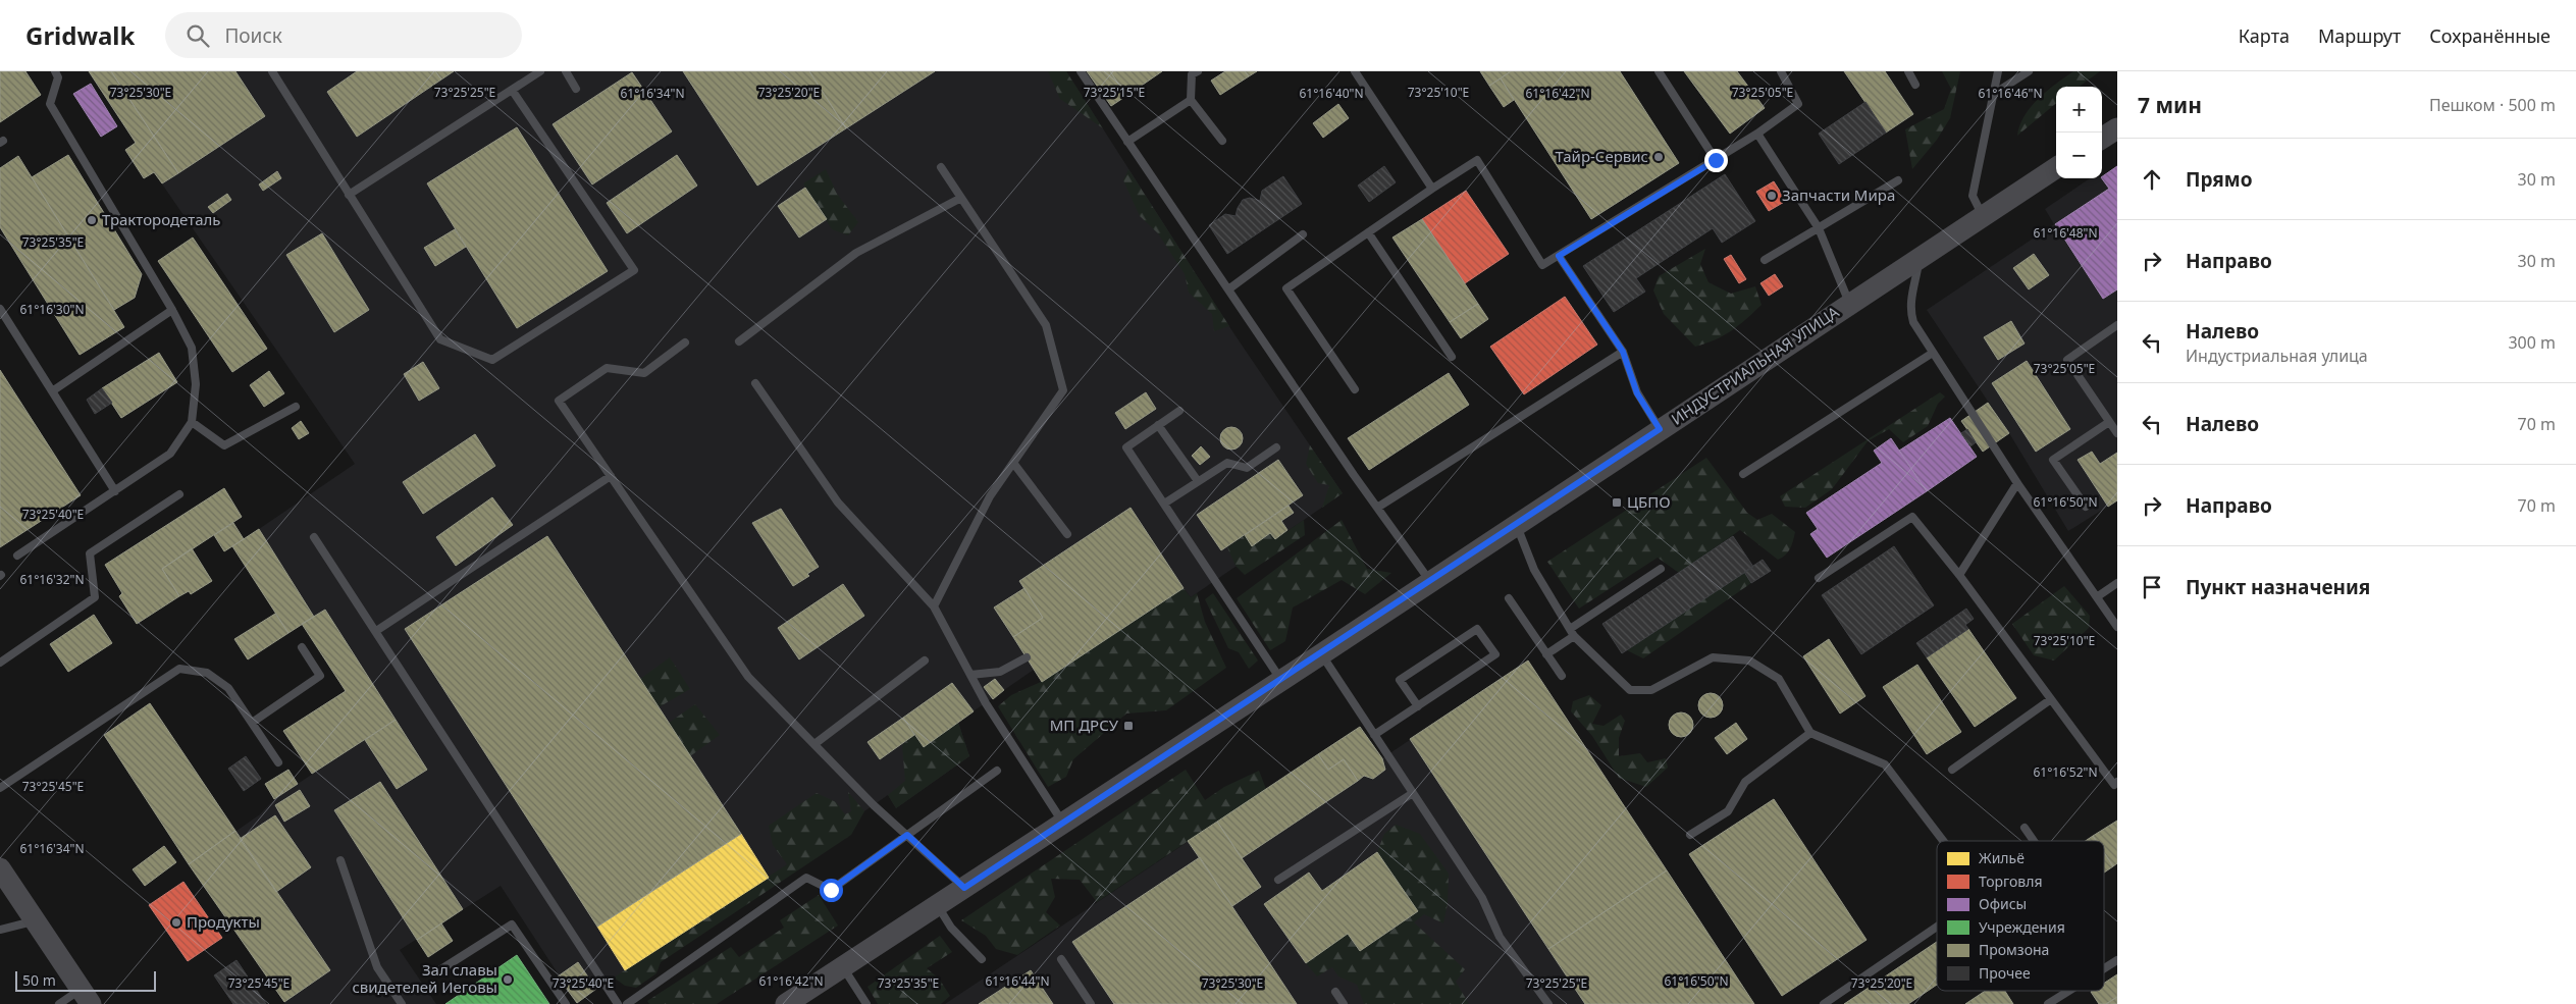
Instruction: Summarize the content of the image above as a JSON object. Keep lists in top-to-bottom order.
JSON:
{
  "streets": {
    "main road": ["ИНДУСТРИАЛЬНАЯ УЛИЦА"]
  },
  "places": {
    "other": [
      "Тайр-Сервис",
      "Запчасти Мира",
      "Трактородеталь",
      "Продукты",
      "Зал славы свидетелей Иеговы"
    ],
    "transit": ["ЦБПО", "МП ДРСУ"]
  },
  "legend": [
    "Жильё",
    "Торговля",
    "Офисы",
    "Учреждения",
    "Промзона",
    "Прочее"
  ],
  "scale_bar": "50 m",
  "page": {
    "header": "Gridwalk",
    "search": "Поиск",
    "nav": ["Карта", "Маршрут", "Сохранённые"],
    "heading": ["7 мин", "Пешком · 500 m"],
    "map_buttons": ["+", "−"],
    "list": [
      ["Прямо", "30 m"],
      ["Направо", "30 m"],
      ["Налево", "Индустриальная улица", "300 m"],
      ["Налево", "70 m"],
      ["Направо", "70 m"],
      "Пункт назначения"
    ],
    "scale": "50 m"
  },
  "coordinates": [
    "73°25'30\"E",
    "73°25'20\"E",
    "73°25'15\"E",
    "73°25'10\"E",
    "73°25'25\"E",
    "73°25'05\"E",
    "61°16'34\"N",
    "61°16'40\"N",
    "61°16'42\"N",
    "61°16'46\"N",
    "61°16'48\"N",
    "73°25'35\"E",
    "61°16'30\"N",
    "61°16'50\"N",
    "73°25'40\"E",
    "61°16'32\"N",
    "61°16'52\"N",
    "73°25'45\"E",
    "61°16'44\"N"
  ]
}
